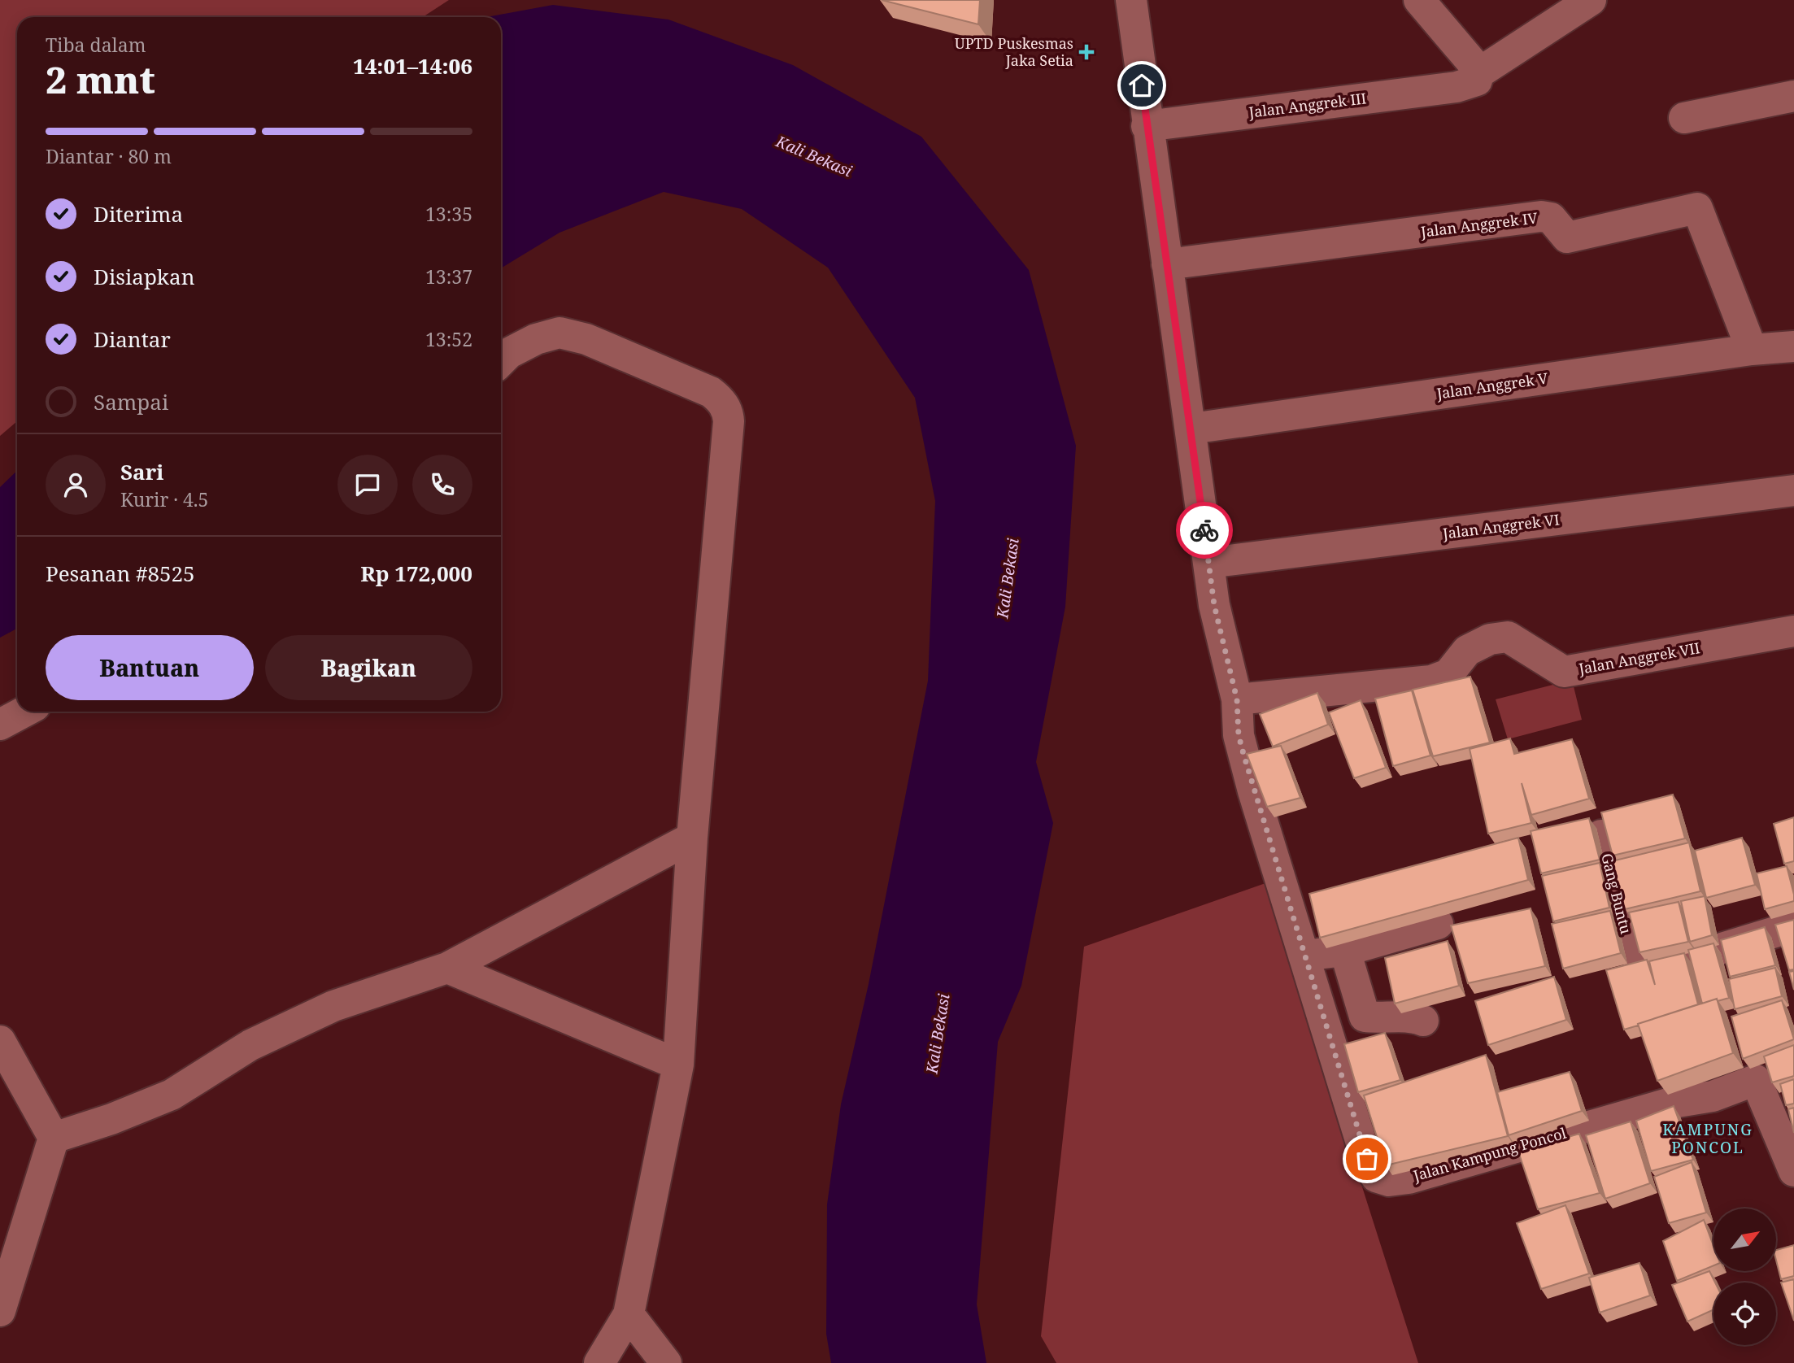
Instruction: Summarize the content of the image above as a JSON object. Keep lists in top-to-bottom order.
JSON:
{
  "streets": {
    "street": [
      "Jalan Anggrek III",
      "Jalan Anggrek IV",
      "Jalan Anggrek V",
      "Jalan Anggrek VI",
      "Jalan Anggrek VII",
      "Gang Buntu",
      "Jalan Kampung Poncol"
    ]
  },
  "crossings": [
    ["Jalan Anggrek III", "Jalan Kampung Poncol"],
    ["Jalan Anggrek IV", "Jalan Anggrek V"],
    ["Jalan Anggrek IV", "Jalan Kampung Poncol"],
    ["Jalan Anggrek V", "Jalan Kampung Poncol"],
    ["Jalan Anggrek VI", "Jalan Kampung Poncol"],
    ["Jalan Anggrek VII", "Jalan Kampung Poncol"]
  ],
  "districts": ["KAMPUNG PONCOL"],
  "water": ["Kali Bekasi"],
  "places": {
    "health": ["UPTD Puskesmas Jaka Setia"]
  },
  "north": "top right",
  "page": {
    "heading": ["2 mnt", "Tiba dalam", "14:01–14:06"],
    "panel": [
      "Sari",
      "Kurir · 4.5",
      "Pesanan #8525",
      "Rp 172,000"
    ],
    "bar": "Diantar · 80 m",
    "list": [
      ["Diterima", "13:35"],
      ["Disiapkan", "13:37"],
      ["Diantar", "13:52"],
      "Sampai"
    ],
    "buttons": ["Bantuan", "Bagikan"]
  }
}
